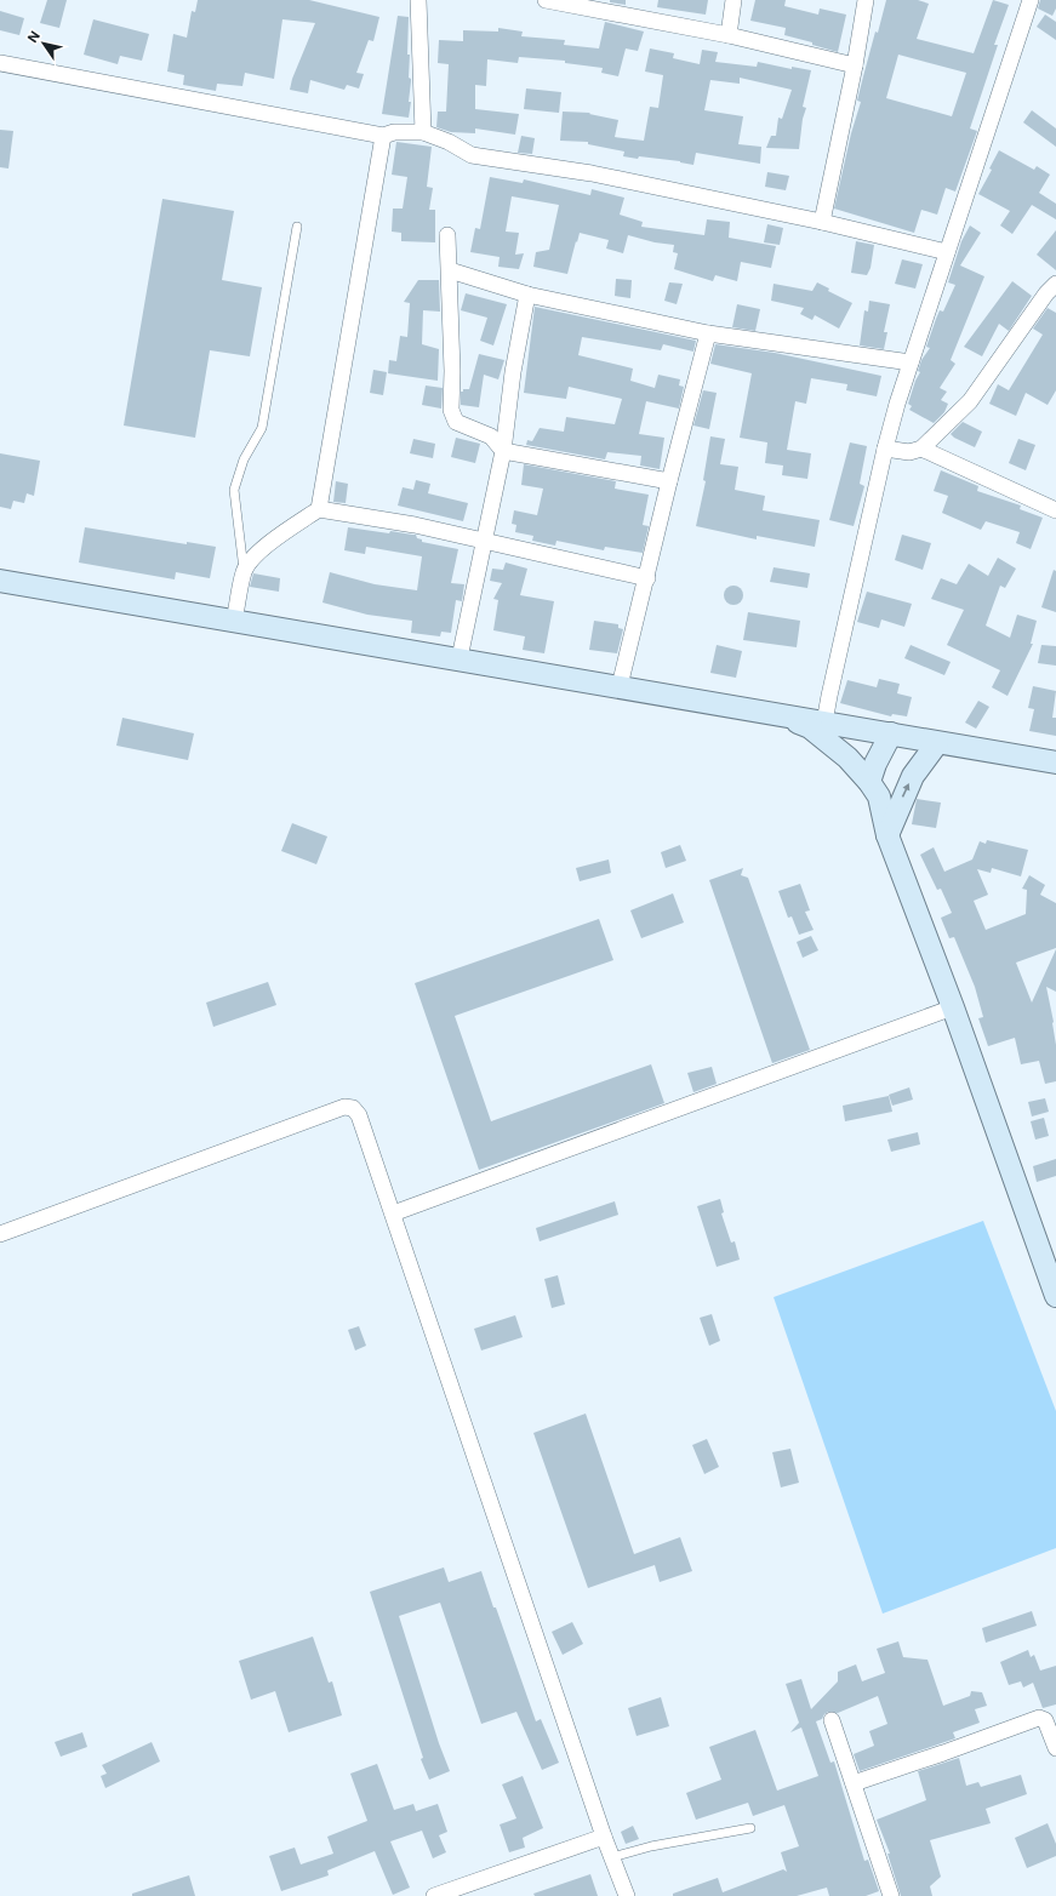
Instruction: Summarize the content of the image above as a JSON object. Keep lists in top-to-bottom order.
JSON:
{
  "north": "top left"
}
